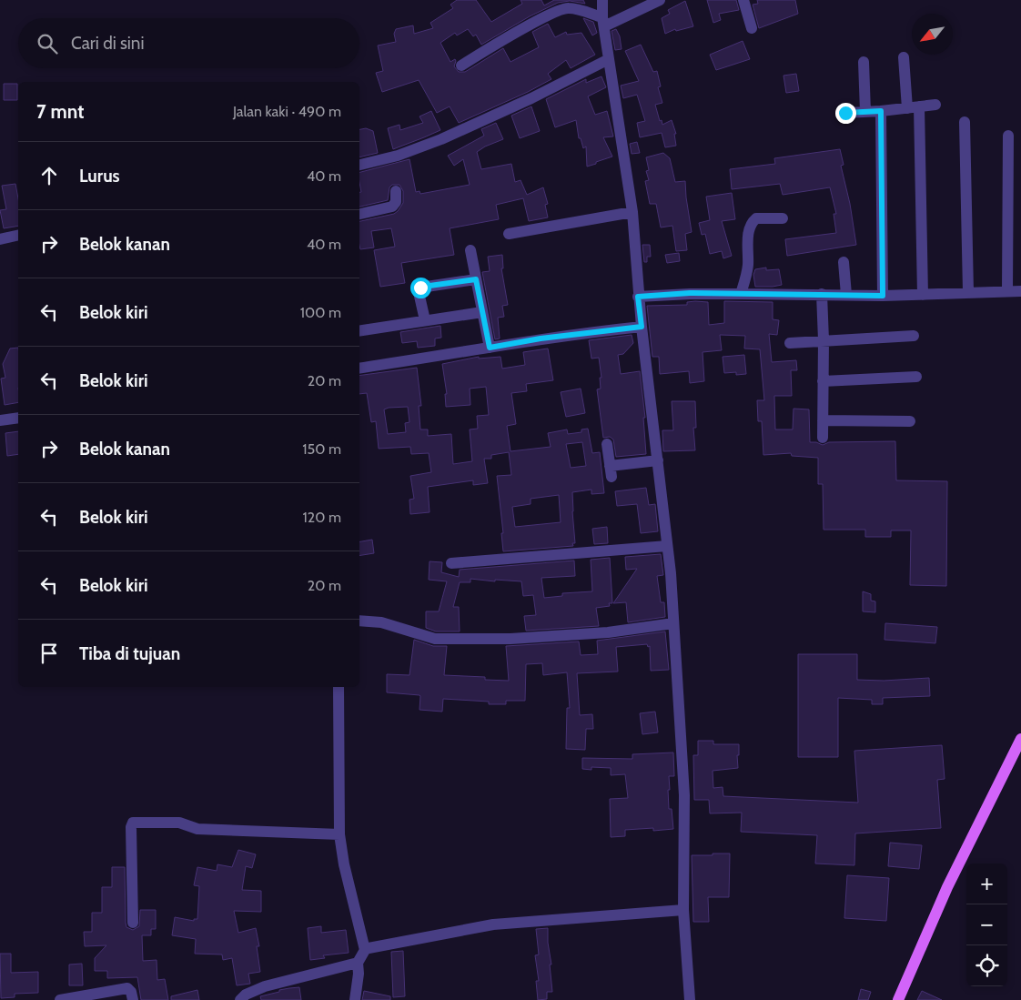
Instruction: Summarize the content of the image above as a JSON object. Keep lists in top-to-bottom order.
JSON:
{
  "north": "bottom left",
  "page": {
    "search": "Cari di sini",
    "heading": ["7 mnt", "Jalan kaki · 490 m"],
    "list": [
      ["Lurus", "40 m"],
      ["Belok kanan", "40 m"],
      ["Belok kiri", "100 m"],
      ["Belok kiri", "20 m"],
      ["Belok kanan", "150 m"],
      ["Belok kiri", "120 m"],
      ["Belok kiri", "20 m"],
      "Tiba di tujuan"
    ],
    "map_buttons": ["+", "−"]
  }
}
